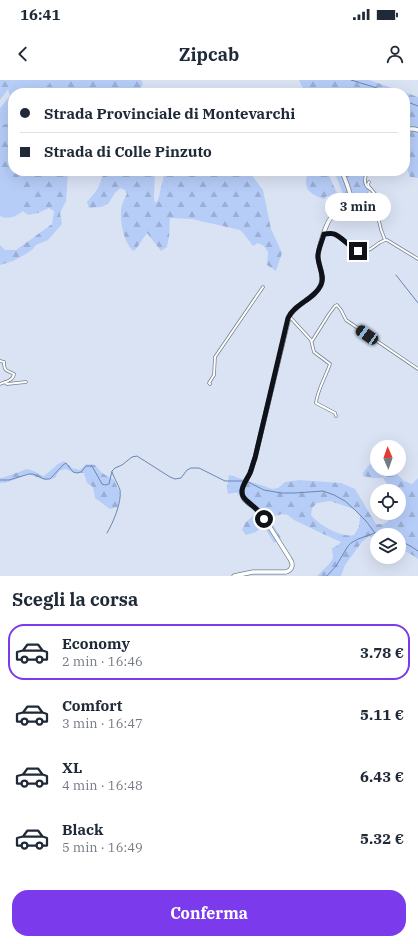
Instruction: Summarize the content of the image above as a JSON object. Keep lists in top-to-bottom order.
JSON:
{
  "north": "top",
  "page": {
    "status": "16:41",
    "header": "Zipcab",
    "banner": ["Strada Provinciale di Montevarchi", "Strada di Colle Pinzuto"],
    "bubble": "3 min",
    "heading": "Scegli la corsa",
    "list": [
      {
        "name": "Economy",
        "note": "2 min · 16:46",
        "value": "3.78 €"
      },
      {
        "name": "Comfort",
        "note": "3 min · 16:47",
        "value": "5.11 €"
      },
      {
        "name": "XL",
        "note": "4 min · 16:48",
        "value": "6.43 €"
      },
      {
        "name": "Black",
        "note": "5 min · 16:49",
        "value": "5.32 €"
      }
    ],
    "buttons": "Conferma"
  }
}
